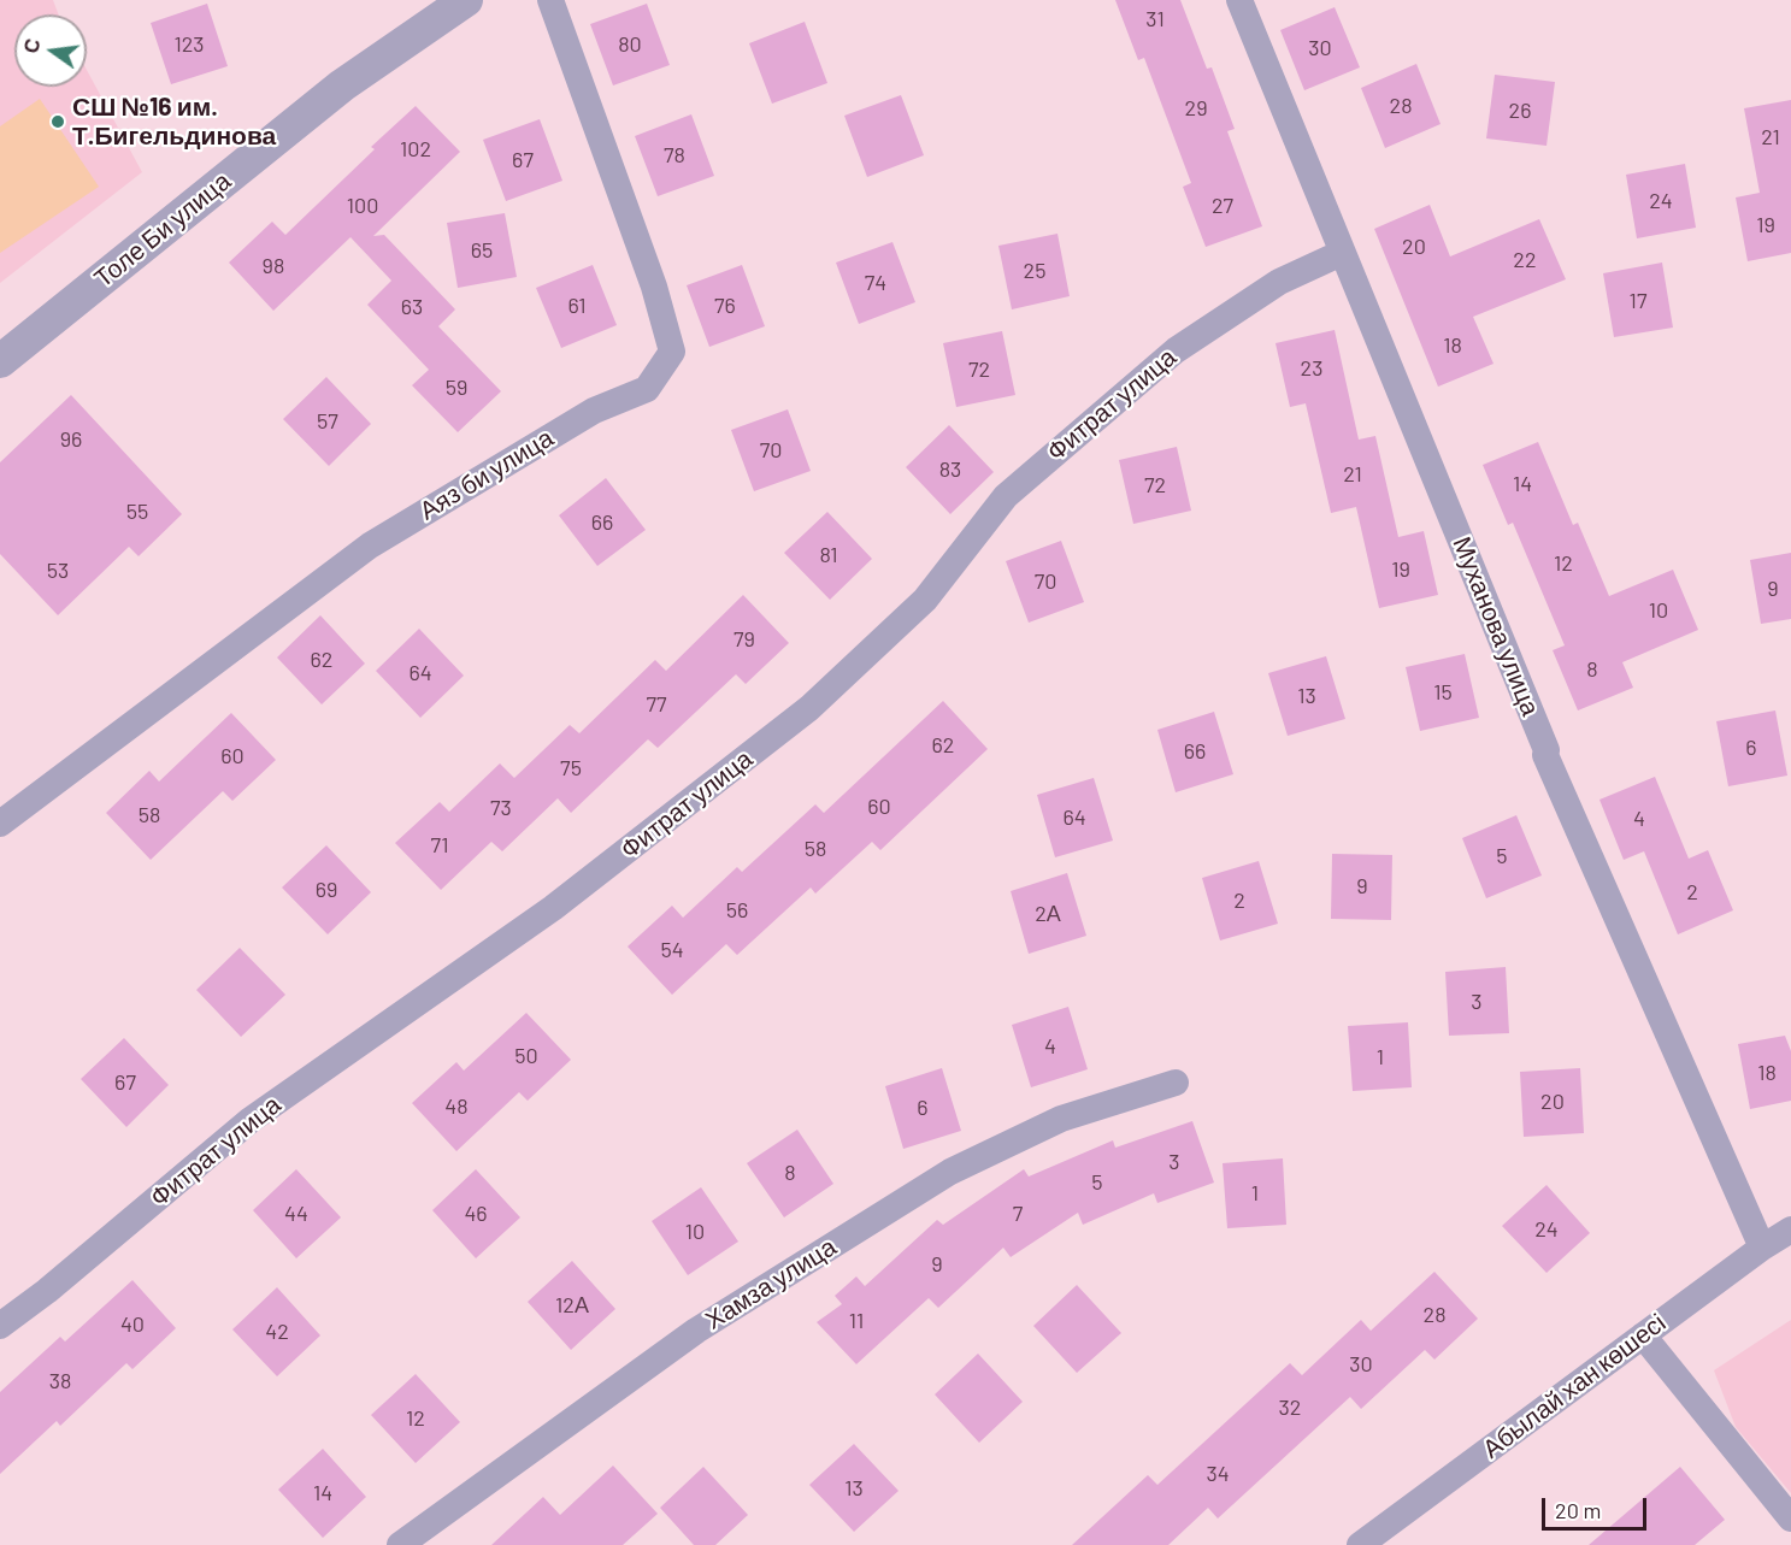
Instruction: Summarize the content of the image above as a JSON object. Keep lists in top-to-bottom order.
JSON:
{
  "streets": {
    "street": [
      "Толе Би улица",
      "Фитрат улица",
      "Аяз би улица",
      "Муханова улица",
      "Хамза улица",
      "Абылай хан көшесі"
    ]
  },
  "crossings": [
    ["Фитрат улица", "Муханова улица"],
    ["Муханова улица", "Абылай хан көшесі"]
  ],
  "places": ["СШ №16 им. Т.Бигельдинова"],
  "house_numbers": [
    "31",
    "123",
    "80",
    "30",
    "28",
    "29",
    "26",
    "21",
    "102",
    "78",
    "67",
    "24",
    "100",
    "27",
    "19",
    "20",
    "65",
    "22",
    "98",
    "25",
    "74",
    "17",
    "61",
    "76",
    "63",
    "18",
    "23",
    "72",
    "59",
    "57",
    "96",
    "70",
    "83",
    "21",
    "14",
    "72",
    "55",
    "66",
    "81",
    "12",
    "19",
    "53",
    "70",
    "9",
    "10",
    "79",
    "62",
    "8",
    "64",
    "15",
    "13",
    "77",
    "62",
    "6",
    "66",
    "60",
    "75",
    "60",
    "73",
    "58",
    "64",
    "4",
    "71",
    "58",
    "5",
    "9",
    "69",
    "2",
    "2",
    "56",
    "2А",
    "54",
    "3",
    "4",
    "50",
    "1",
    "18",
    "67",
    "20",
    "48",
    "6",
    "3",
    "8",
    "5",
    "1",
    "44",
    "46",
    "7",
    "24",
    "10",
    "9",
    "12А",
    "28",
    "11",
    "40",
    "42",
    "30",
    "38",
    "32",
    "12",
    "34",
    "13",
    "14"
  ],
  "scale_bar": "20 m",
  "north": "left"
}
